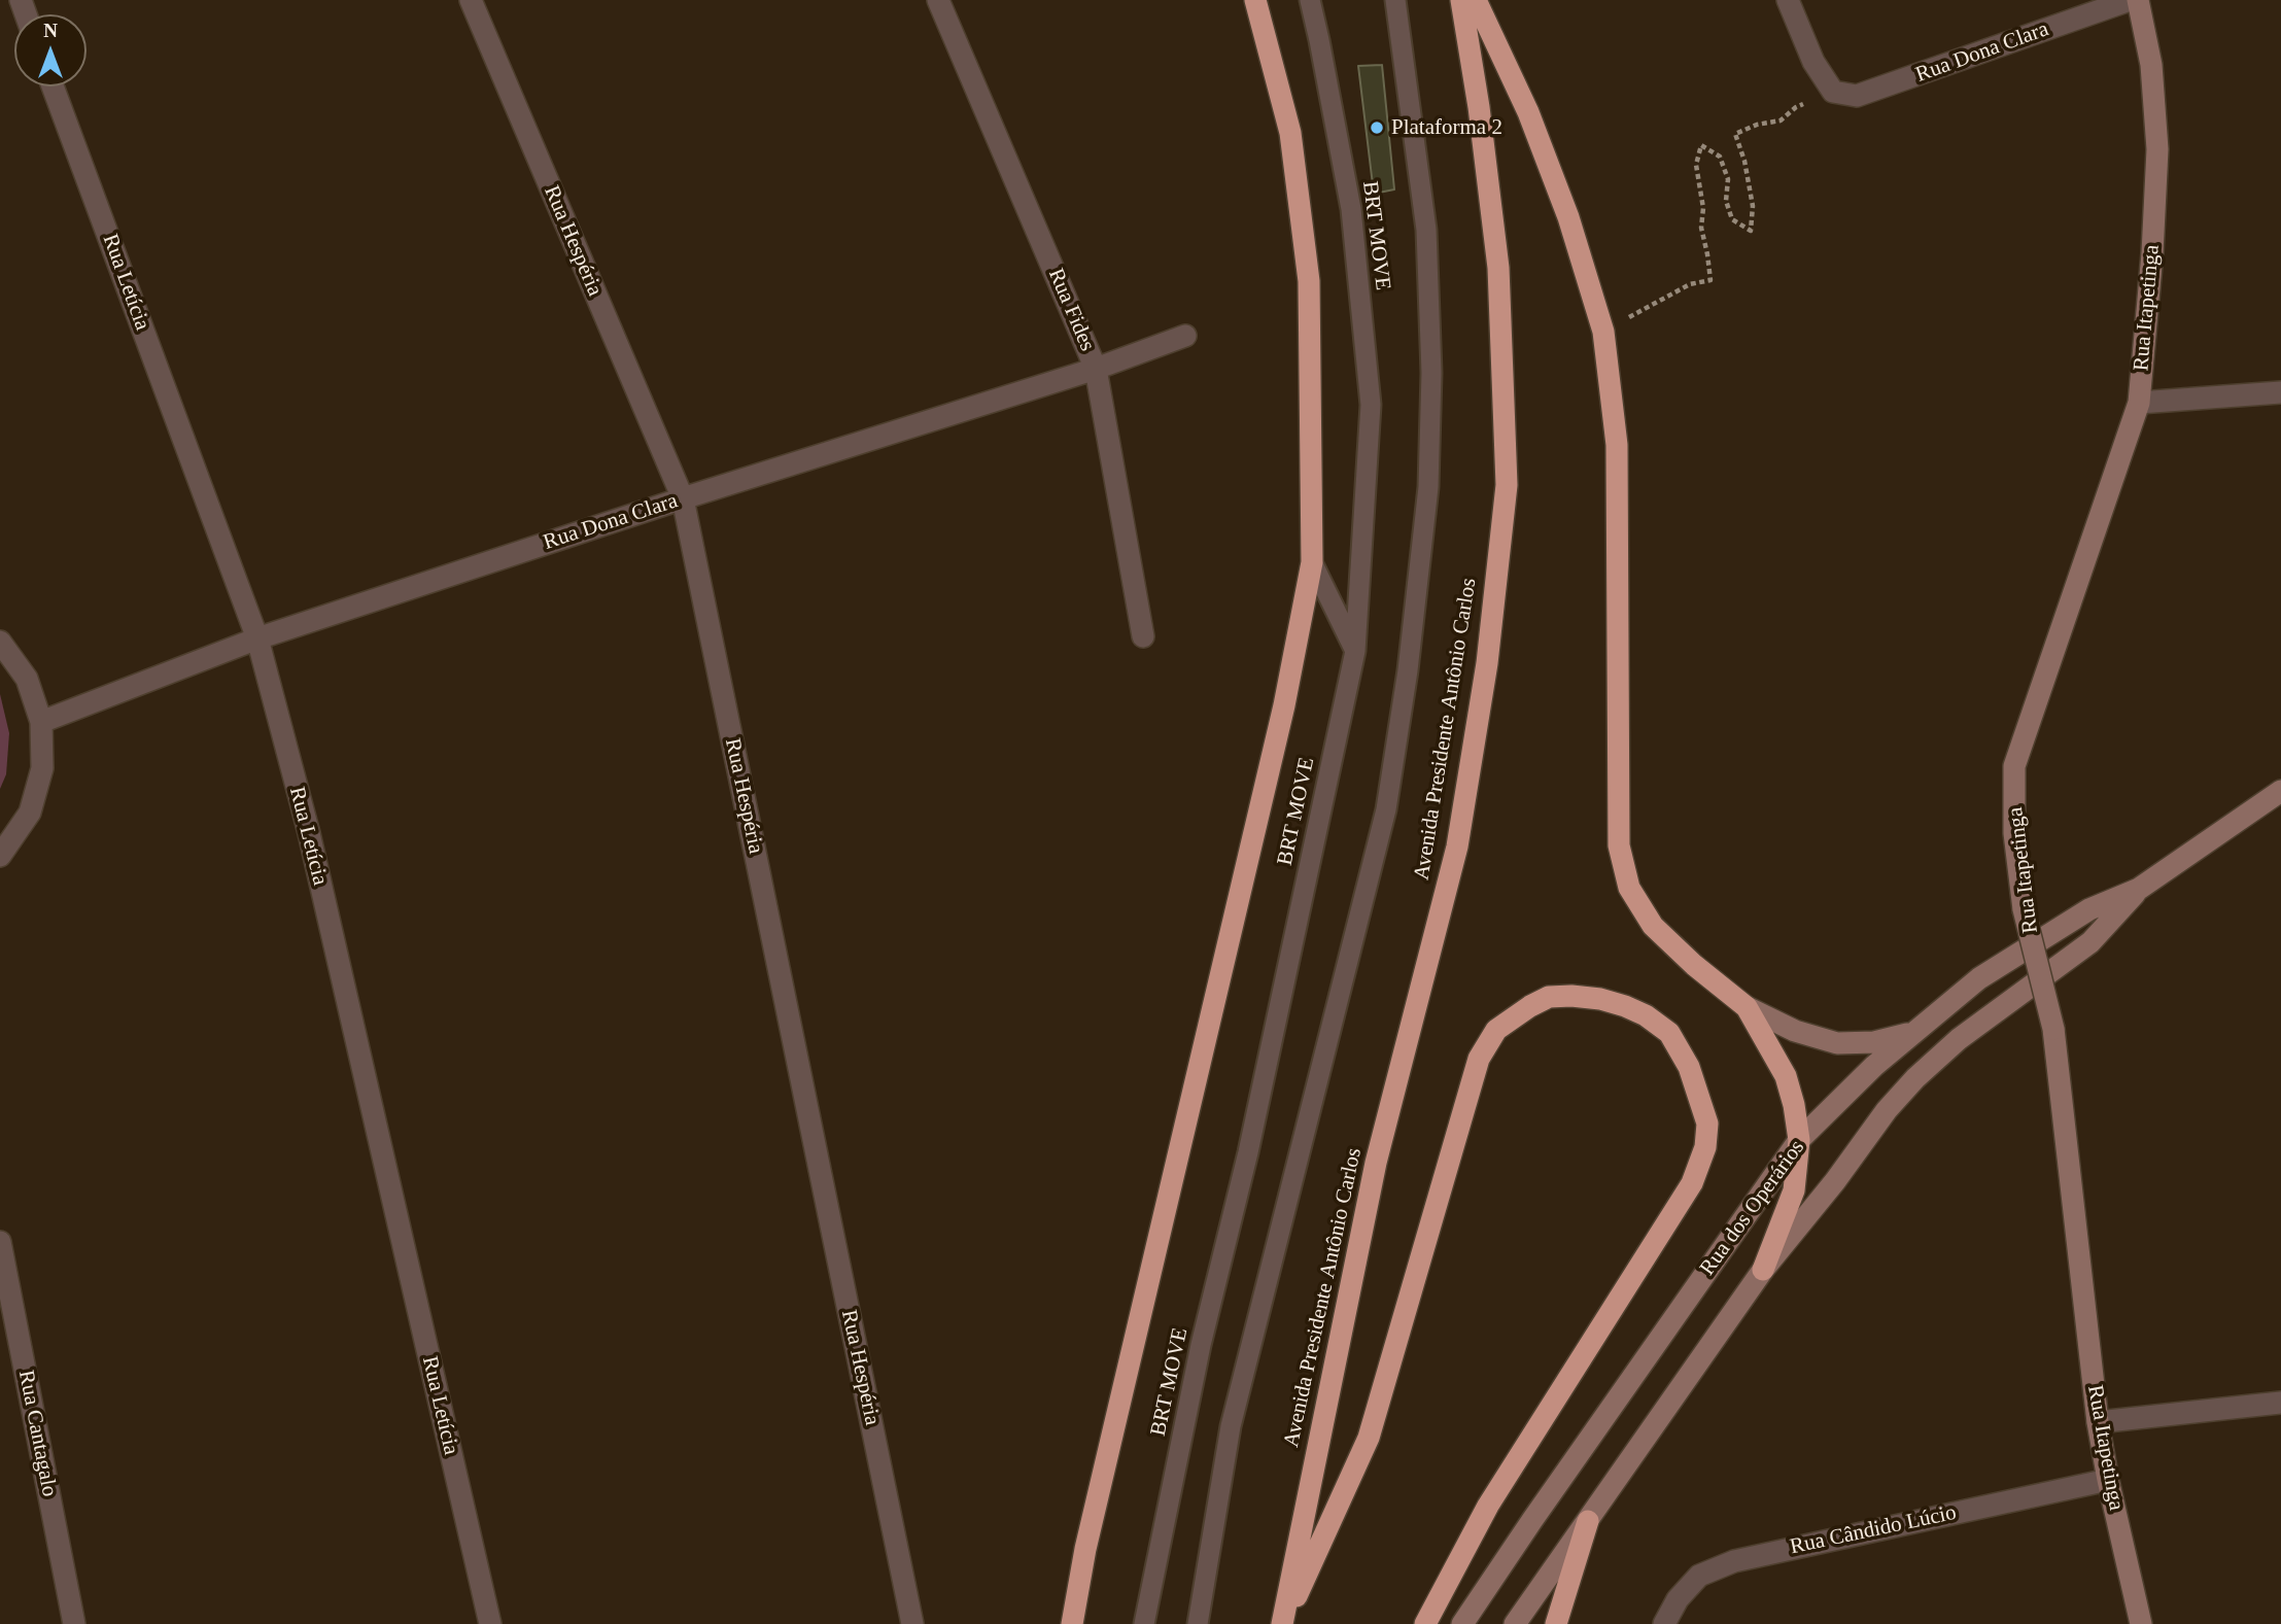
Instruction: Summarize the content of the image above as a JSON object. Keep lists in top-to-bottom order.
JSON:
{
  "streets": {
    "highway": ["Avenida Presidente Antônio Carlos"],
    "street": [
      "Rua Dona Clara",
      "Rua Hespéria",
      "Rua Letícia",
      "Rua Itapetinga",
      "Rua Fides",
      "Rua dos Operários",
      "Rua Cantagalo",
      "Rua Cândido Lúcio"
    ],
    "lane": ["BRT MOVE"]
  },
  "crossings": [
    ["Rua Dona Clara", "Rua Hespéria"],
    ["Rua Dona Clara", "Rua Letícia"],
    ["Rua Dona Clara", "Rua Fides"],
    ["Rua Itapetinga", "Rua Cândido Lúcio"]
  ],
  "places": ["Plataforma 2"],
  "north": "top"
}
